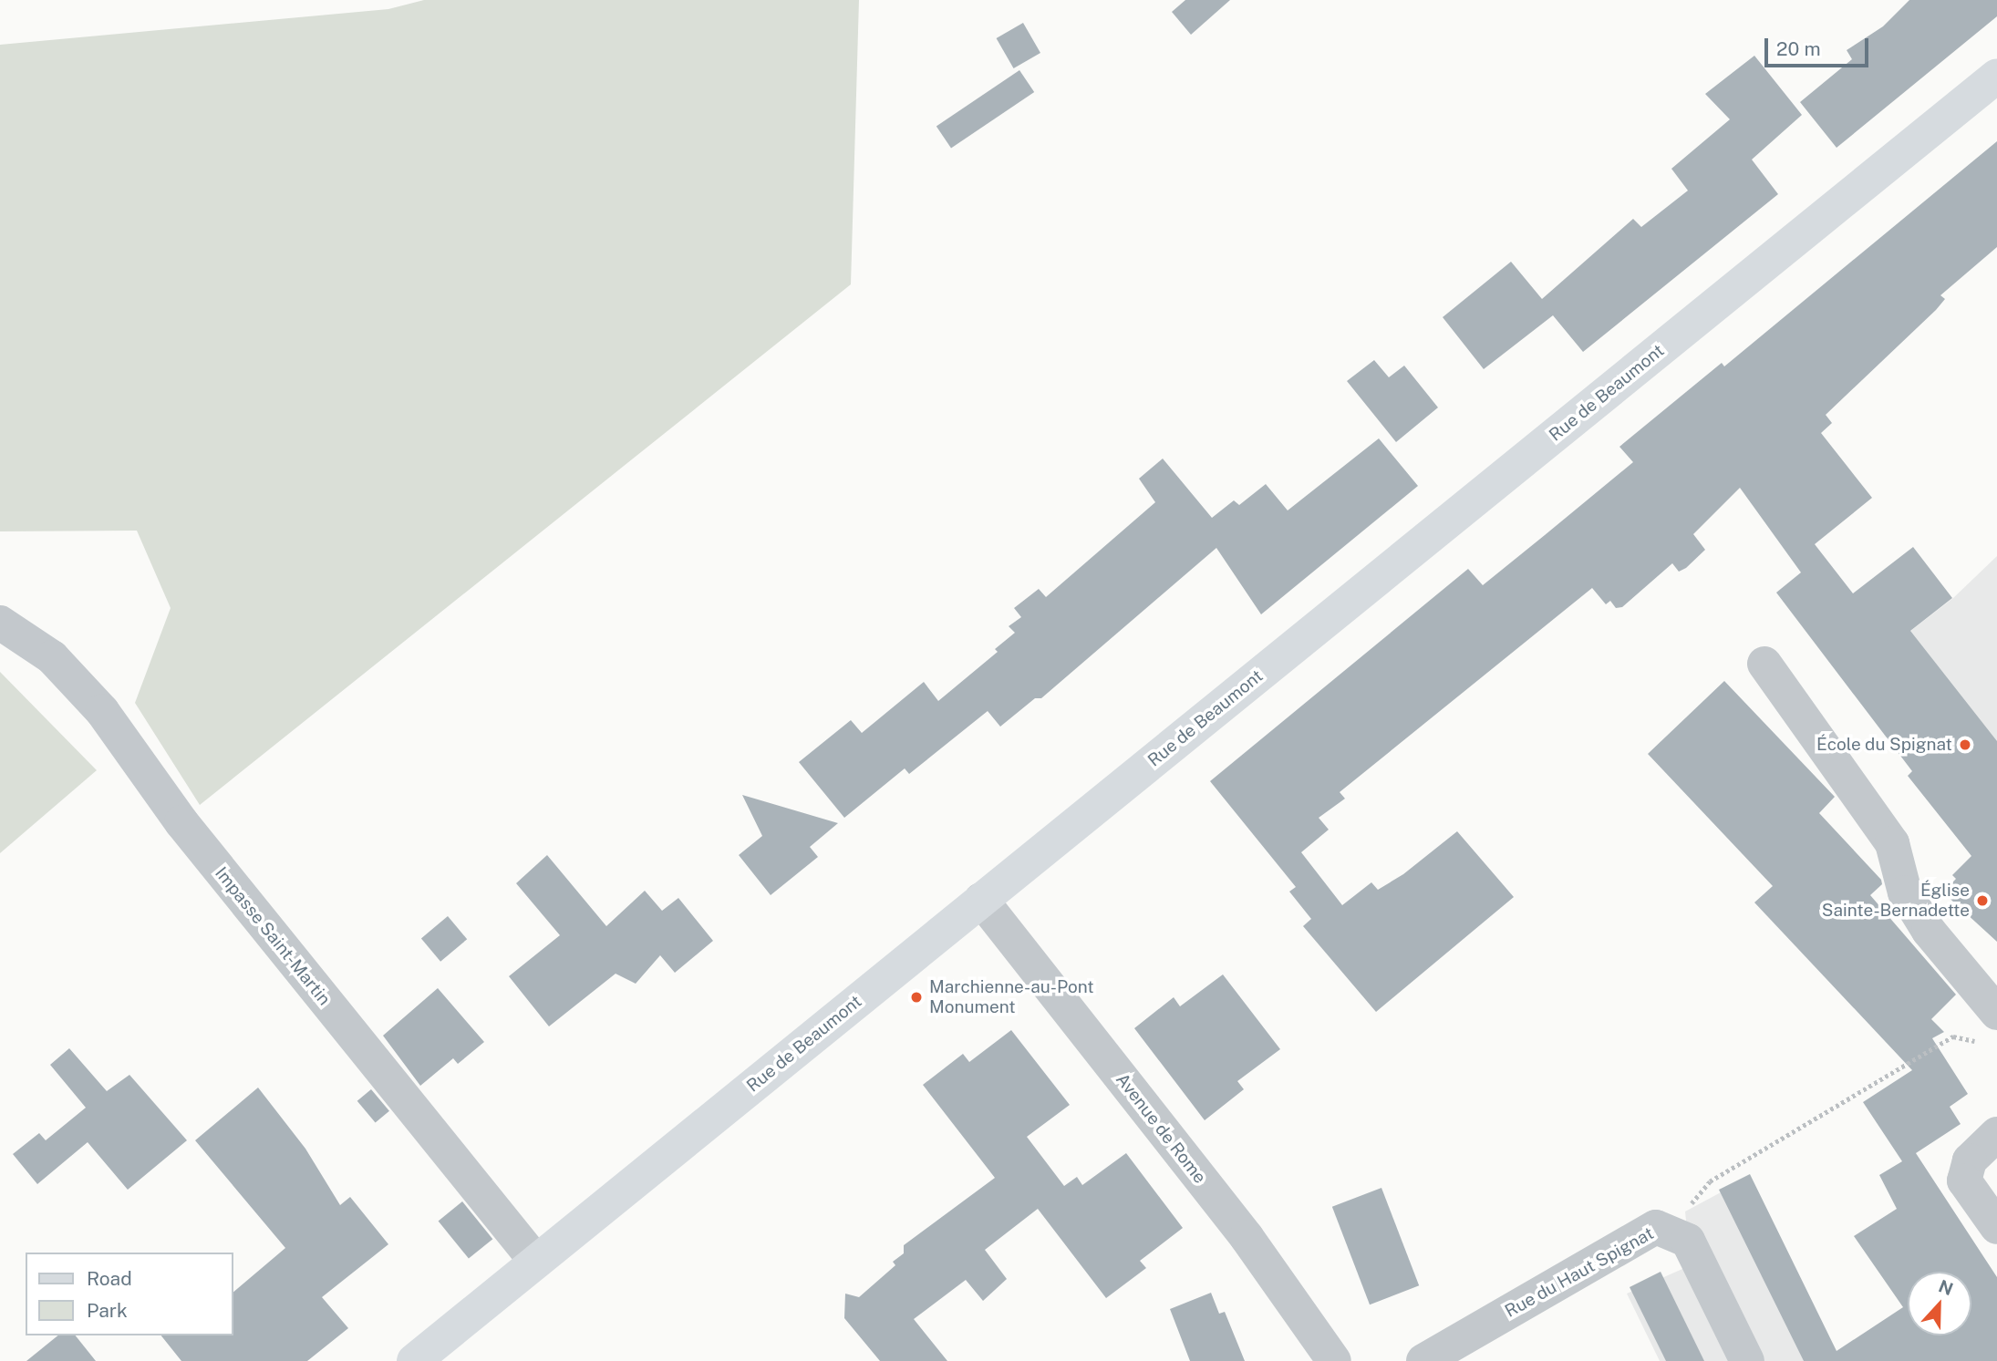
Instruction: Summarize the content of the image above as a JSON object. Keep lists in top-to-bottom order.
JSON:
{
  "streets": {
    "main road": ["Rue de Beaumont"],
    "street": ["Impasse Saint-Martin", "Avenue de Rome", "Rue du Haut Spignat"]
  },
  "crossings": [
    ["Rue de Beaumont", "Impasse Saint-Martin"],
    ["Rue de Beaumont", "Avenue de Rome"]
  ],
  "places": ["École du Spignat", "Église Sainte-Bernadette", "Marchienne-au-Pont Monument"],
  "legend": ["Road", "Park"],
  "scale_bar": "20 m",
  "north": "top"
}
